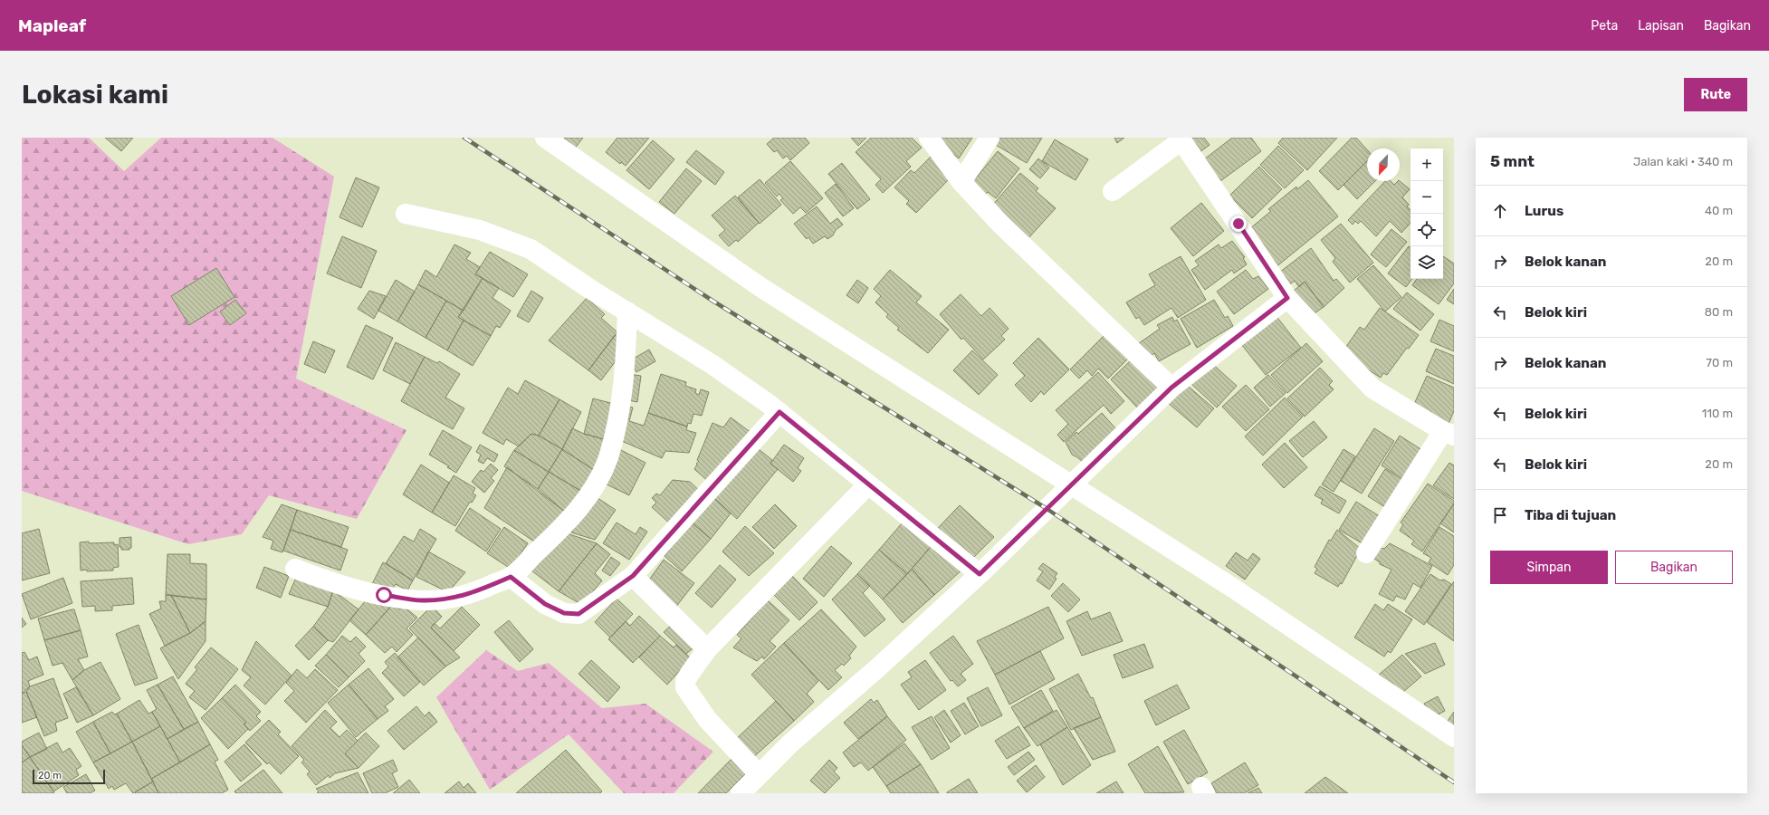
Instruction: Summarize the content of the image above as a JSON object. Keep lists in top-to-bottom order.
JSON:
{
  "scale_bar": "20 m",
  "north": "bottom left",
  "page": {
    "header": "Mapleaf",
    "nav": ["Peta", "Lapisan", "Bagikan"],
    "buttons": [
      "Rute",
      ["Simpan", "Bagikan"]
    ],
    "title": "Lokasi kami",
    "heading": ["5 mnt", "Jalan kaki · 340 m"],
    "map_buttons": ["+", "−"],
    "list": [
      ["Lurus", "40 m"],
      ["Belok kanan", "20 m"],
      ["Belok kiri", "80 m"],
      ["Belok kanan", "70 m"],
      ["Belok kiri", "110 m"],
      ["Belok kiri", "20 m"],
      "Tiba di tujuan"
    ],
    "scale": "20 m"
  }
}
